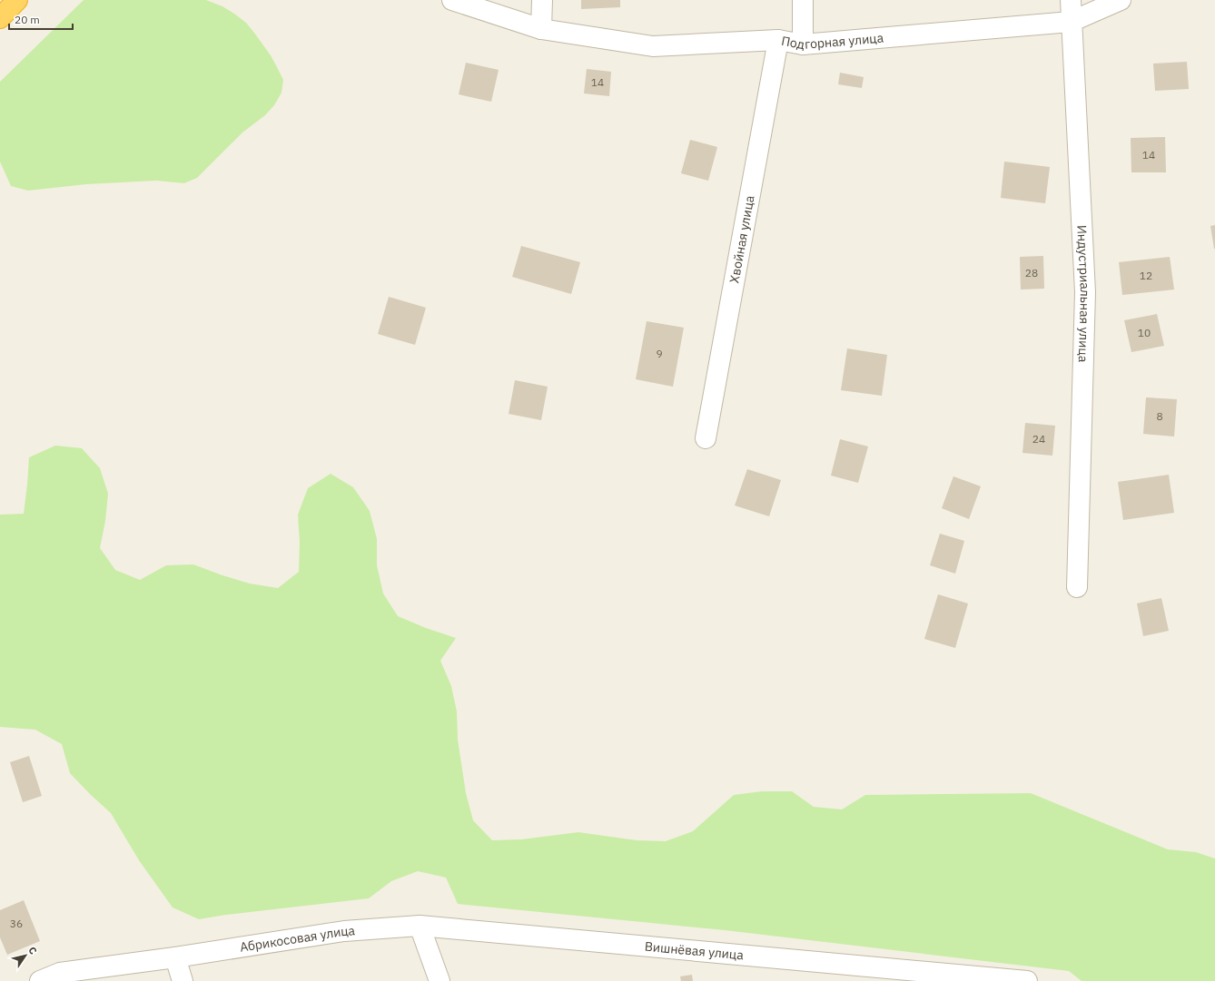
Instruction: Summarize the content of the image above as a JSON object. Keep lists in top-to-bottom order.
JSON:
{
  "streets": {
    "street": [
      "Подгорная улица",
      "Хвойная улица",
      "Индустриальная улица",
      "Абрикосовая улица",
      "Вишнёвая улица"
    ]
  },
  "crossings": [
    ["Подгорная улица", "Хвойная улица"],
    ["Подгорная улица", "Индустриальная улица"],
    ["Абрикосовая улица", "Вишнёвая улица"]
  ],
  "house_numbers": [
    "14",
    "14",
    "28",
    "12",
    "10",
    "9",
    "8",
    "24",
    "36"
  ],
  "scale_bar": "20 m",
  "north": "top right"
}
